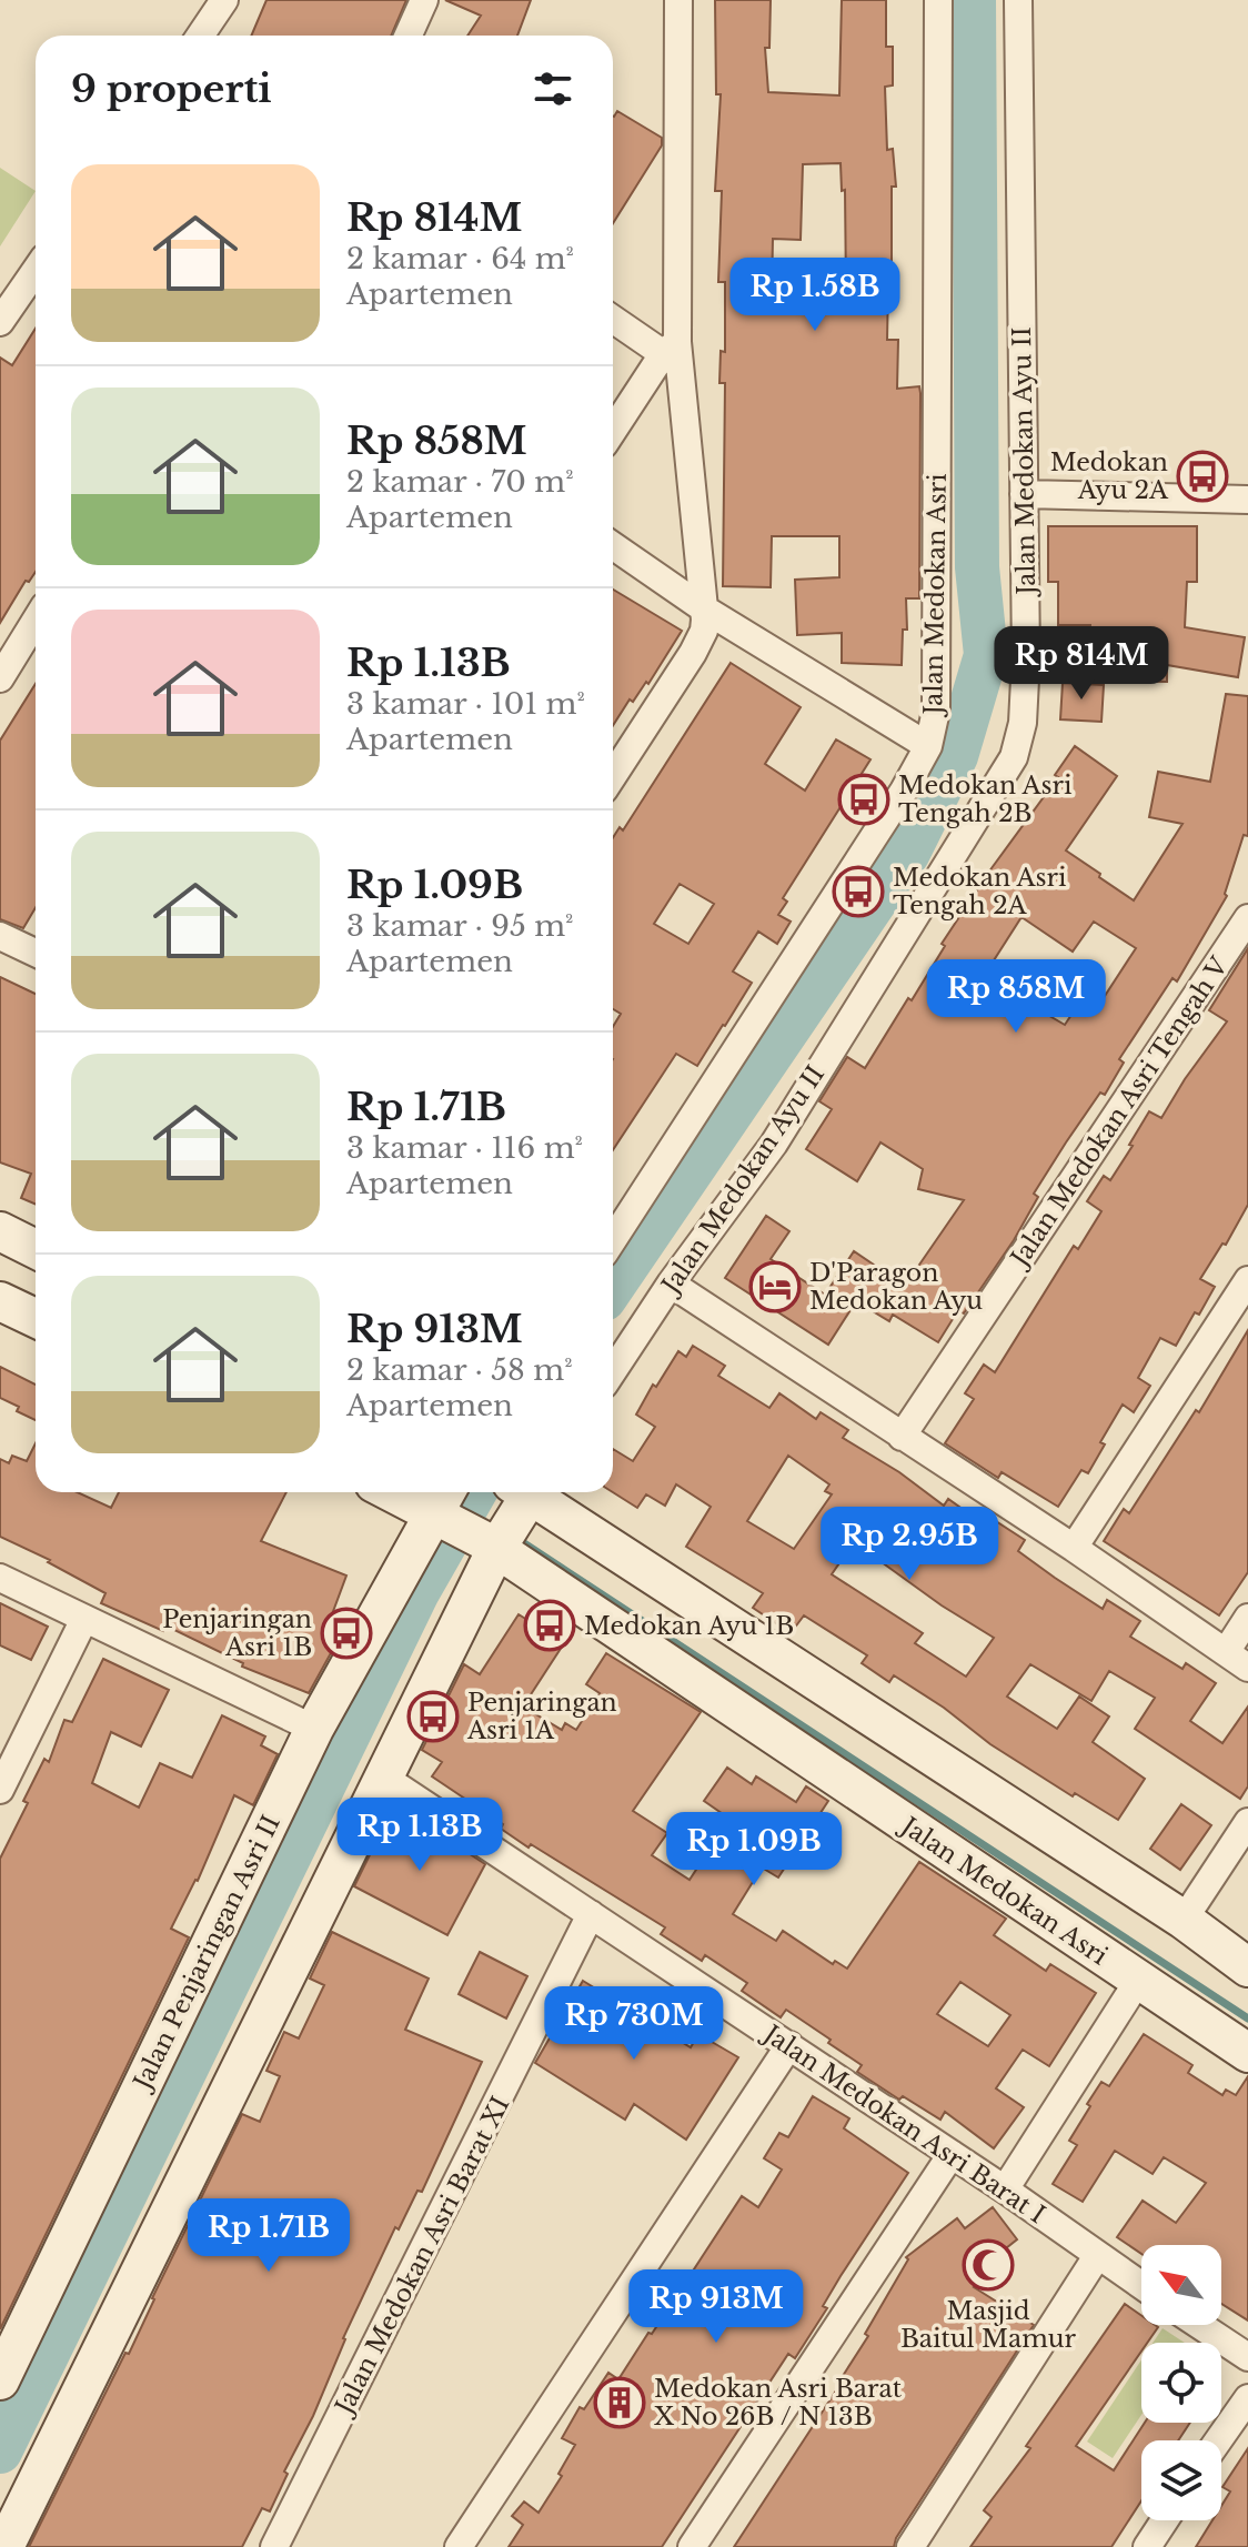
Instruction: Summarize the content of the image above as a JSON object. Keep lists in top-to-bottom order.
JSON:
{
  "streets": {
    "street": [
      "Jalan Medokan Ayu II",
      "Jalan Medokan Asri",
      "Jalan Medokan Asri Tengah V",
      "Jalan Penjaringan Asri II",
      "Jalan Medokan Asri Barat I",
      "Jalan Medokan Asri Barat XI"
    ]
  },
  "crossings": [
    ["Jalan Medokan Asri", "Jalan Penjaringan Asri II"],
    ["Jalan Medokan Asri Barat I", "Jalan Medokan Asri Barat XI"]
  ],
  "places": {
    "bus stop": [
      "Medokan Ayu 2A",
      "Medokan Asri Tengah 2B",
      "Medokan Asri Tengah 2A",
      "Medokan Ayu 1B",
      "Penjaringan Asri 1B",
      "Penjaringan Asri 1A"
    ],
    "hotel": ["D'Paragon Medokan Ayu"],
    "mosque": ["Masjid Baitul Mamur"],
    "building": ["Medokan Asri Barat X No 26B / N 13B"]
  },
  "north": "top left",
  "page": {
    "heading": "9 properti",
    "list": [
      {
        "name": "Rp 814M",
        "note": "2 kamar · 64 m² · Apartemen"
      },
      {
        "name": "Rp 858M",
        "note": "2 kamar · 70 m² · Apartemen"
      },
      {
        "name": "Rp 1.13B",
        "note": "3 kamar · 101 m² · Apartemen"
      },
      {
        "name": "Rp 1.09B",
        "note": "3 kamar · 95 m² · Apartemen"
      },
      {
        "name": "Rp 1.71B",
        "note": "3 kamar · 116 m² · Apartemen"
      },
      {
        "name": "Rp 913M",
        "note": "2 kamar · 58 m² · Apartemen"
      }
    ],
    "price": [
      "Rp 1.58B",
      "Rp 814M",
      "Rp 858M",
      "Rp 2.95B",
      "Rp 1.13B",
      "Rp 1.09B",
      "Rp 730M",
      "Rp 1.71B",
      "Rp 913M"
    ]
  }
}
